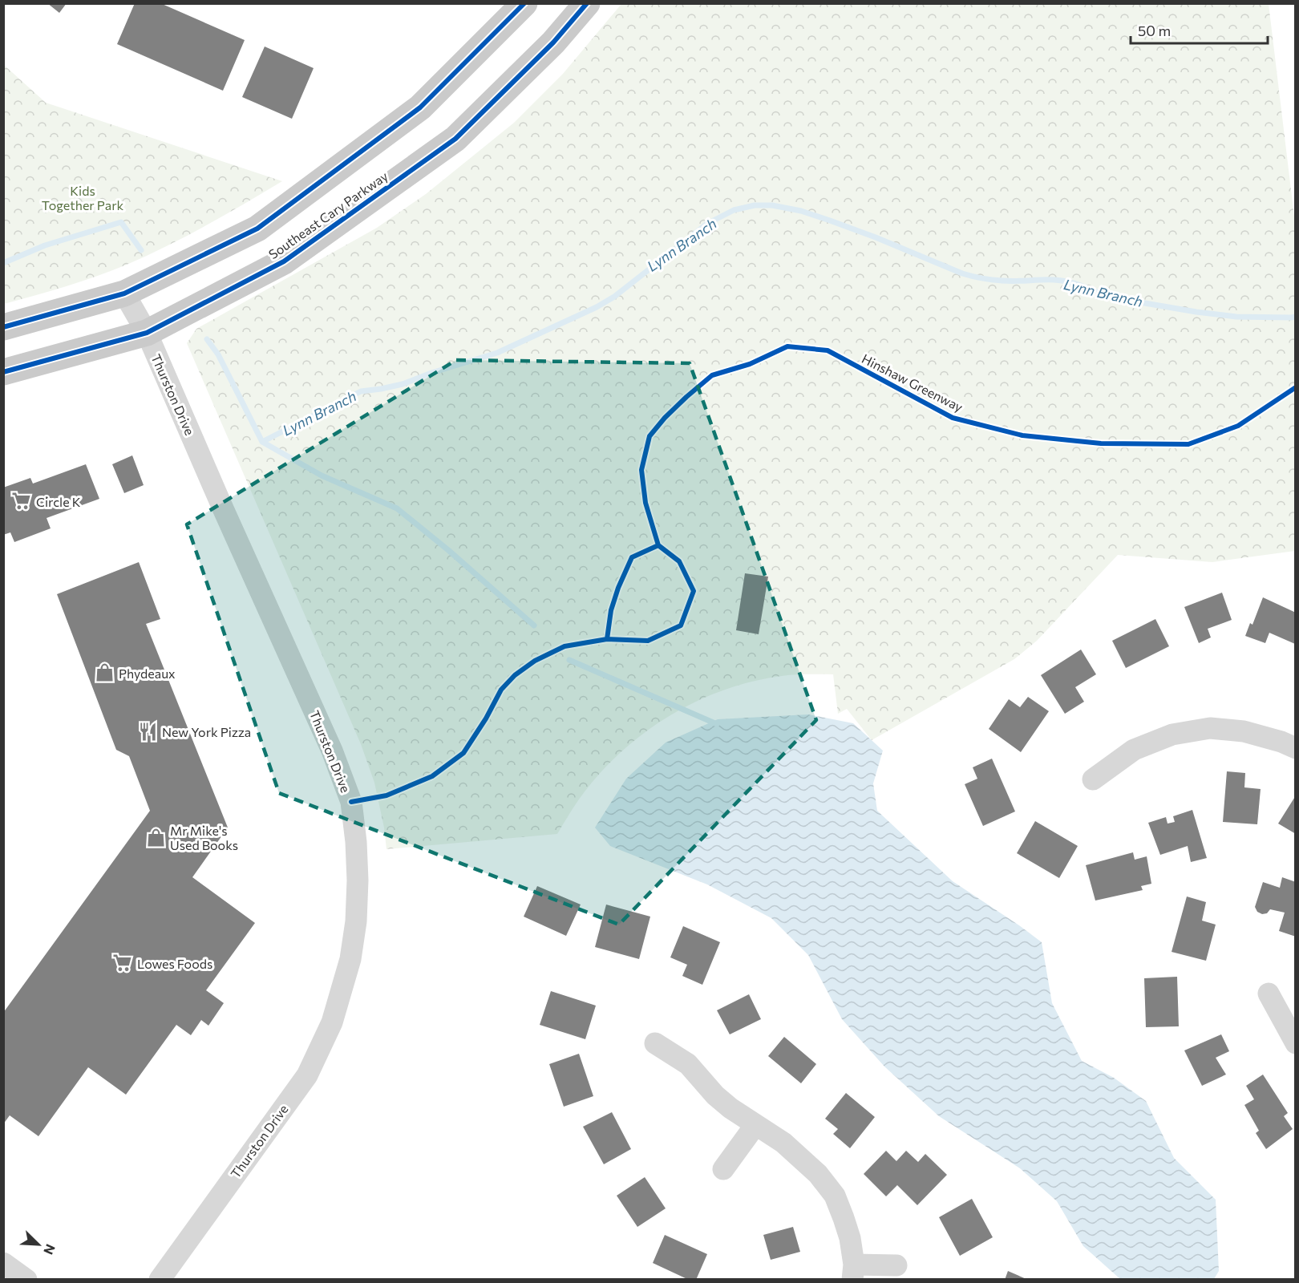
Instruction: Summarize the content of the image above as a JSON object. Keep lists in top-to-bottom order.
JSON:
{
  "streets": {
    "main road": ["Southeast Cary Parkway"],
    "street": ["Thurston Drive"],
    "cycle path": ["Hinshaw Greenway"]
  },
  "crossings": [
    ["Southeast Cary Parkway", "Thurston Drive"]
  ],
  "water": ["Lynn Branch"],
  "parks": ["Kids Together Park"],
  "places": {
    "supermarket": ["Circle K", "Lowes Foods"],
    "shop": ["Phydeaux", "Mr Mike's Used Books"],
    "restaurant": ["New York Pizza"]
  },
  "scale_bar": "50 m",
  "north": "bottom right"
}
